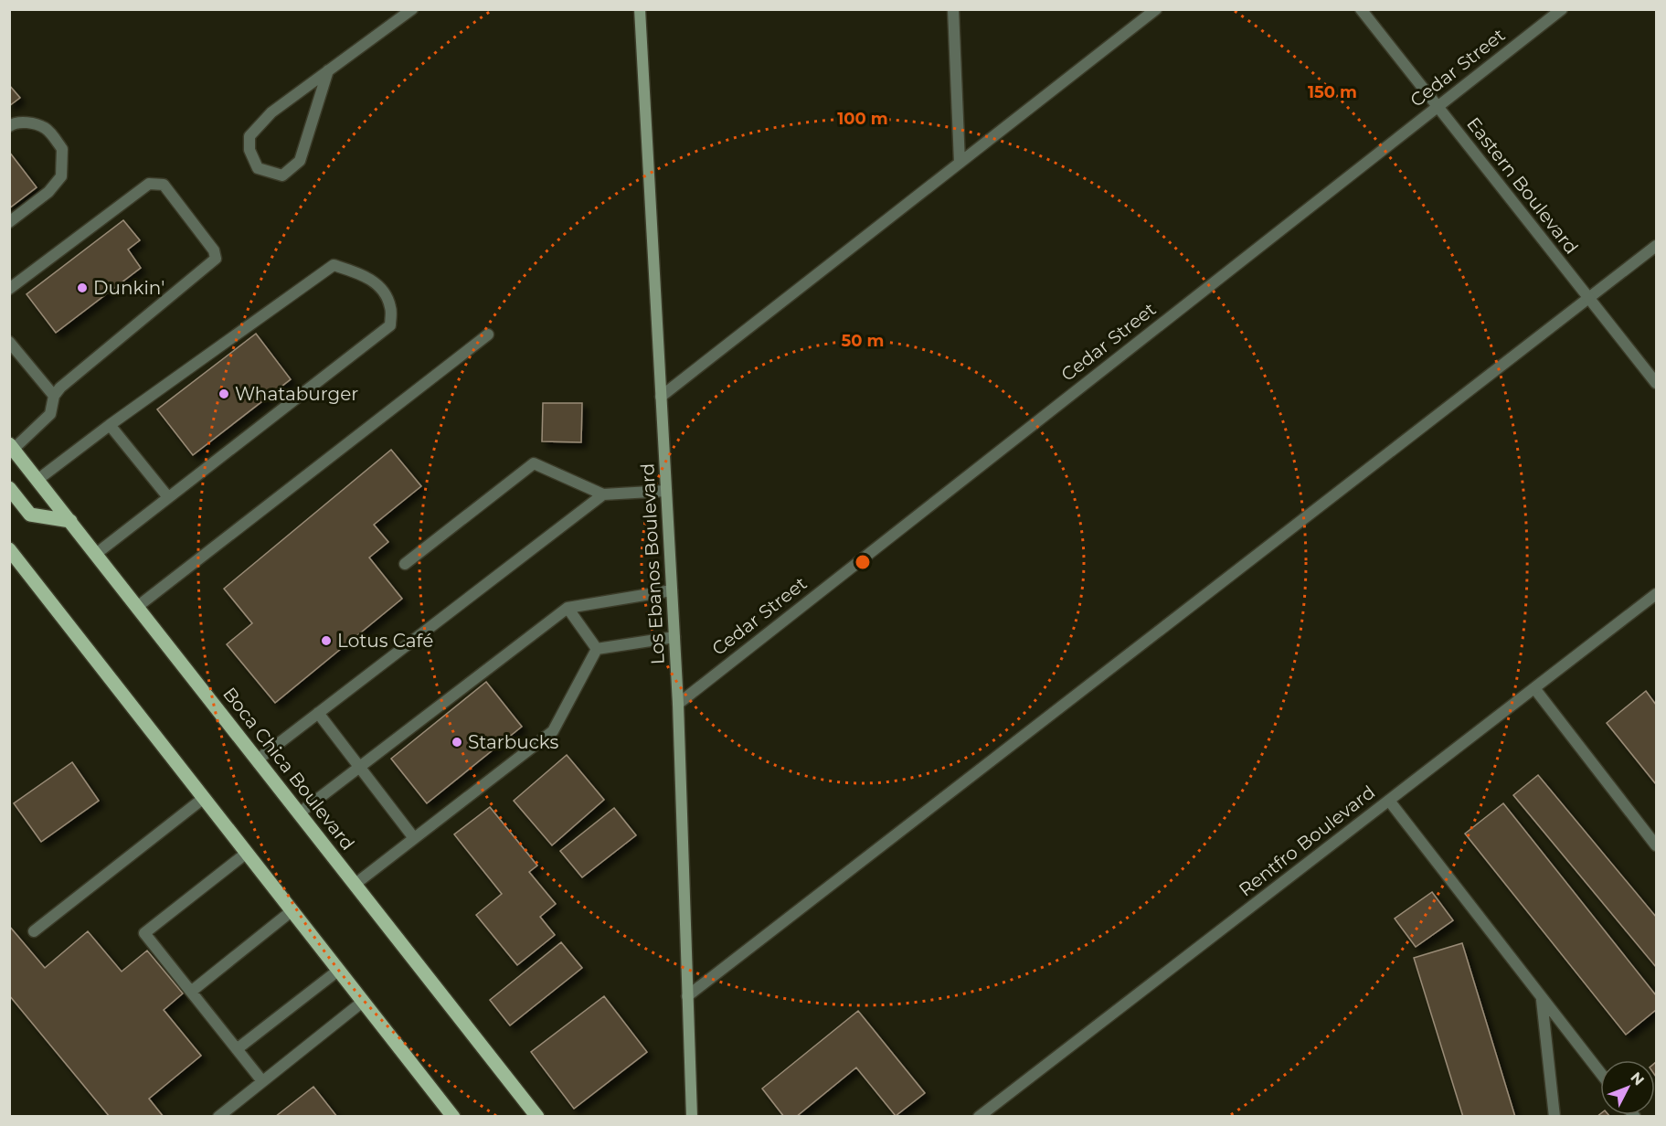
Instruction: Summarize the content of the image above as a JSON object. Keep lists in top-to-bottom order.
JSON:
{
  "streets": {
    "main road": ["Boca Chica Boulevard"],
    "street": [
      "Cedar Street",
      "Eastern Boulevard",
      "Los Ebanos Boulevard",
      "Rentfro Boulevard"
    ]
  },
  "crossings": [
    ["Cedar Street", "Eastern Boulevard"],
    ["Cedar Street", "Los Ebanos Boulevard"]
  ],
  "places": [
    "Dunkin'",
    "Whataburger",
    "Lotus Café",
    "Starbucks"
  ],
  "north": "top right",
  "rings": ["150 m", "100 m", "50 m"]
}
